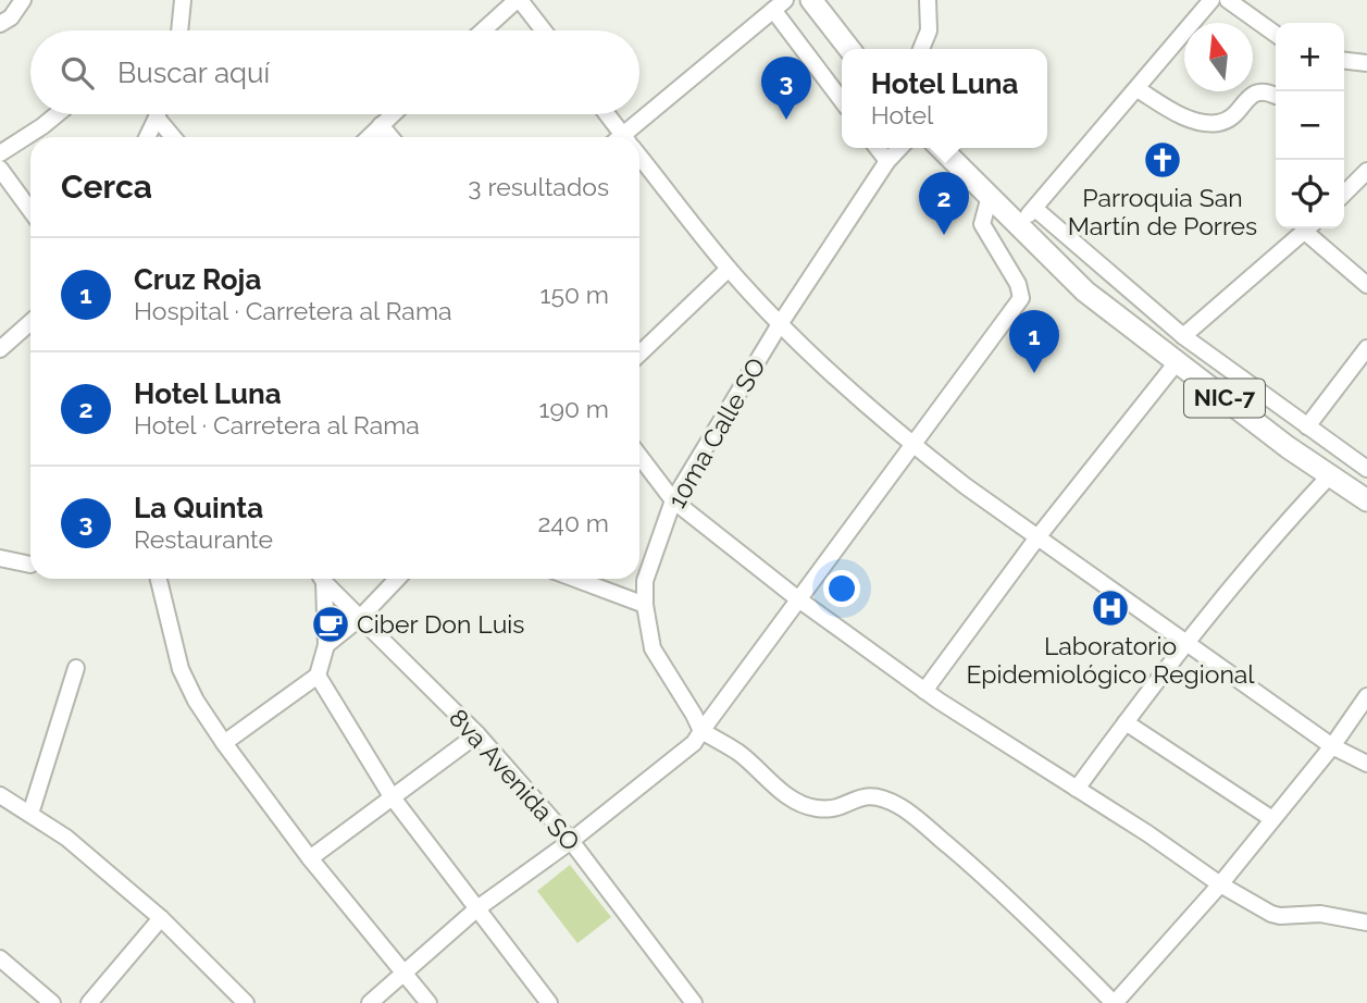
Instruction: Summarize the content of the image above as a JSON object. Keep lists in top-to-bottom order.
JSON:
{
  "streets": {
    "highway": ["NIC-7"],
    "street": ["10ma Calle SO", "8va Avenida SO"]
  },
  "places": {
    "church": ["Parroquia San Martín de Porres"],
    "hospital": ["Laboratorio Epidemiológico Regional"],
    "cafe": ["Ciber Don Luis"]
  },
  "north": "top",
  "page": {
    "map_buttons": ["+", "−"],
    "search": "Buscar aquí",
    "popup": ["Hotel Luna", "Hotel"],
    "pins": ["3", "2", "1"],
    "heading": ["Cerca", "3 resultados"],
    "list": [
      {
        "mark": "1",
        "name": "Cruz Roja",
        "note": "Hospital · Carretera al Rama",
        "value": "150 m"
      },
      {
        "mark": "2",
        "name": "Hotel Luna",
        "note": "Hotel · Carretera al Rama",
        "value": "190 m"
      },
      {
        "mark": "3",
        "name": "La Quinta",
        "note": "Restaurante",
        "value": "240 m"
      }
    ]
  }
}
